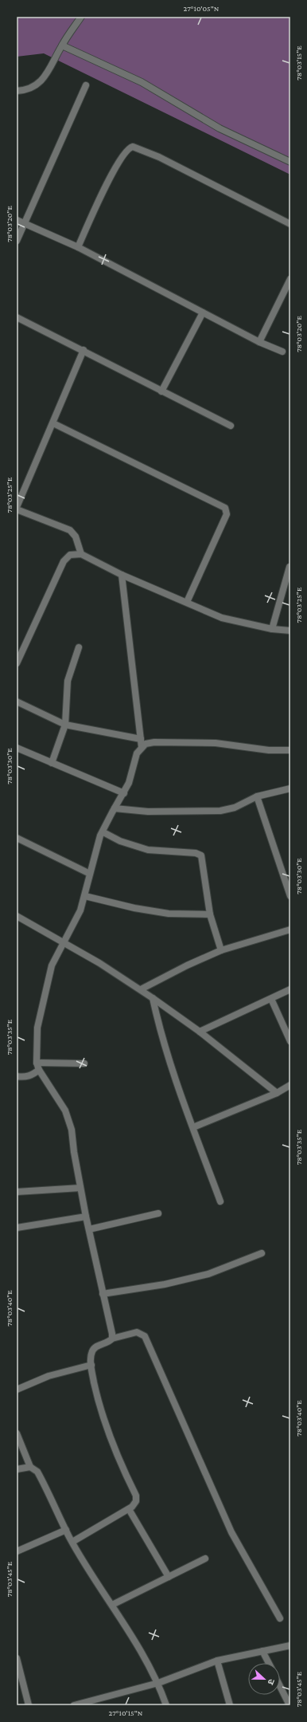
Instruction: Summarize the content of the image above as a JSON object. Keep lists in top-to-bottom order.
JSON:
{
  "north": "right",
  "coordinates": [
    "27°10'05\"N",
    "78°03'15\"E",
    "78°03'20\"E",
    "78°03'25\"E",
    "78°03'30\"E",
    "78°03'35\"E",
    "78°03'40\"E",
    "78°03'45\"E",
    "27°10'15\"N"
  ]
}
